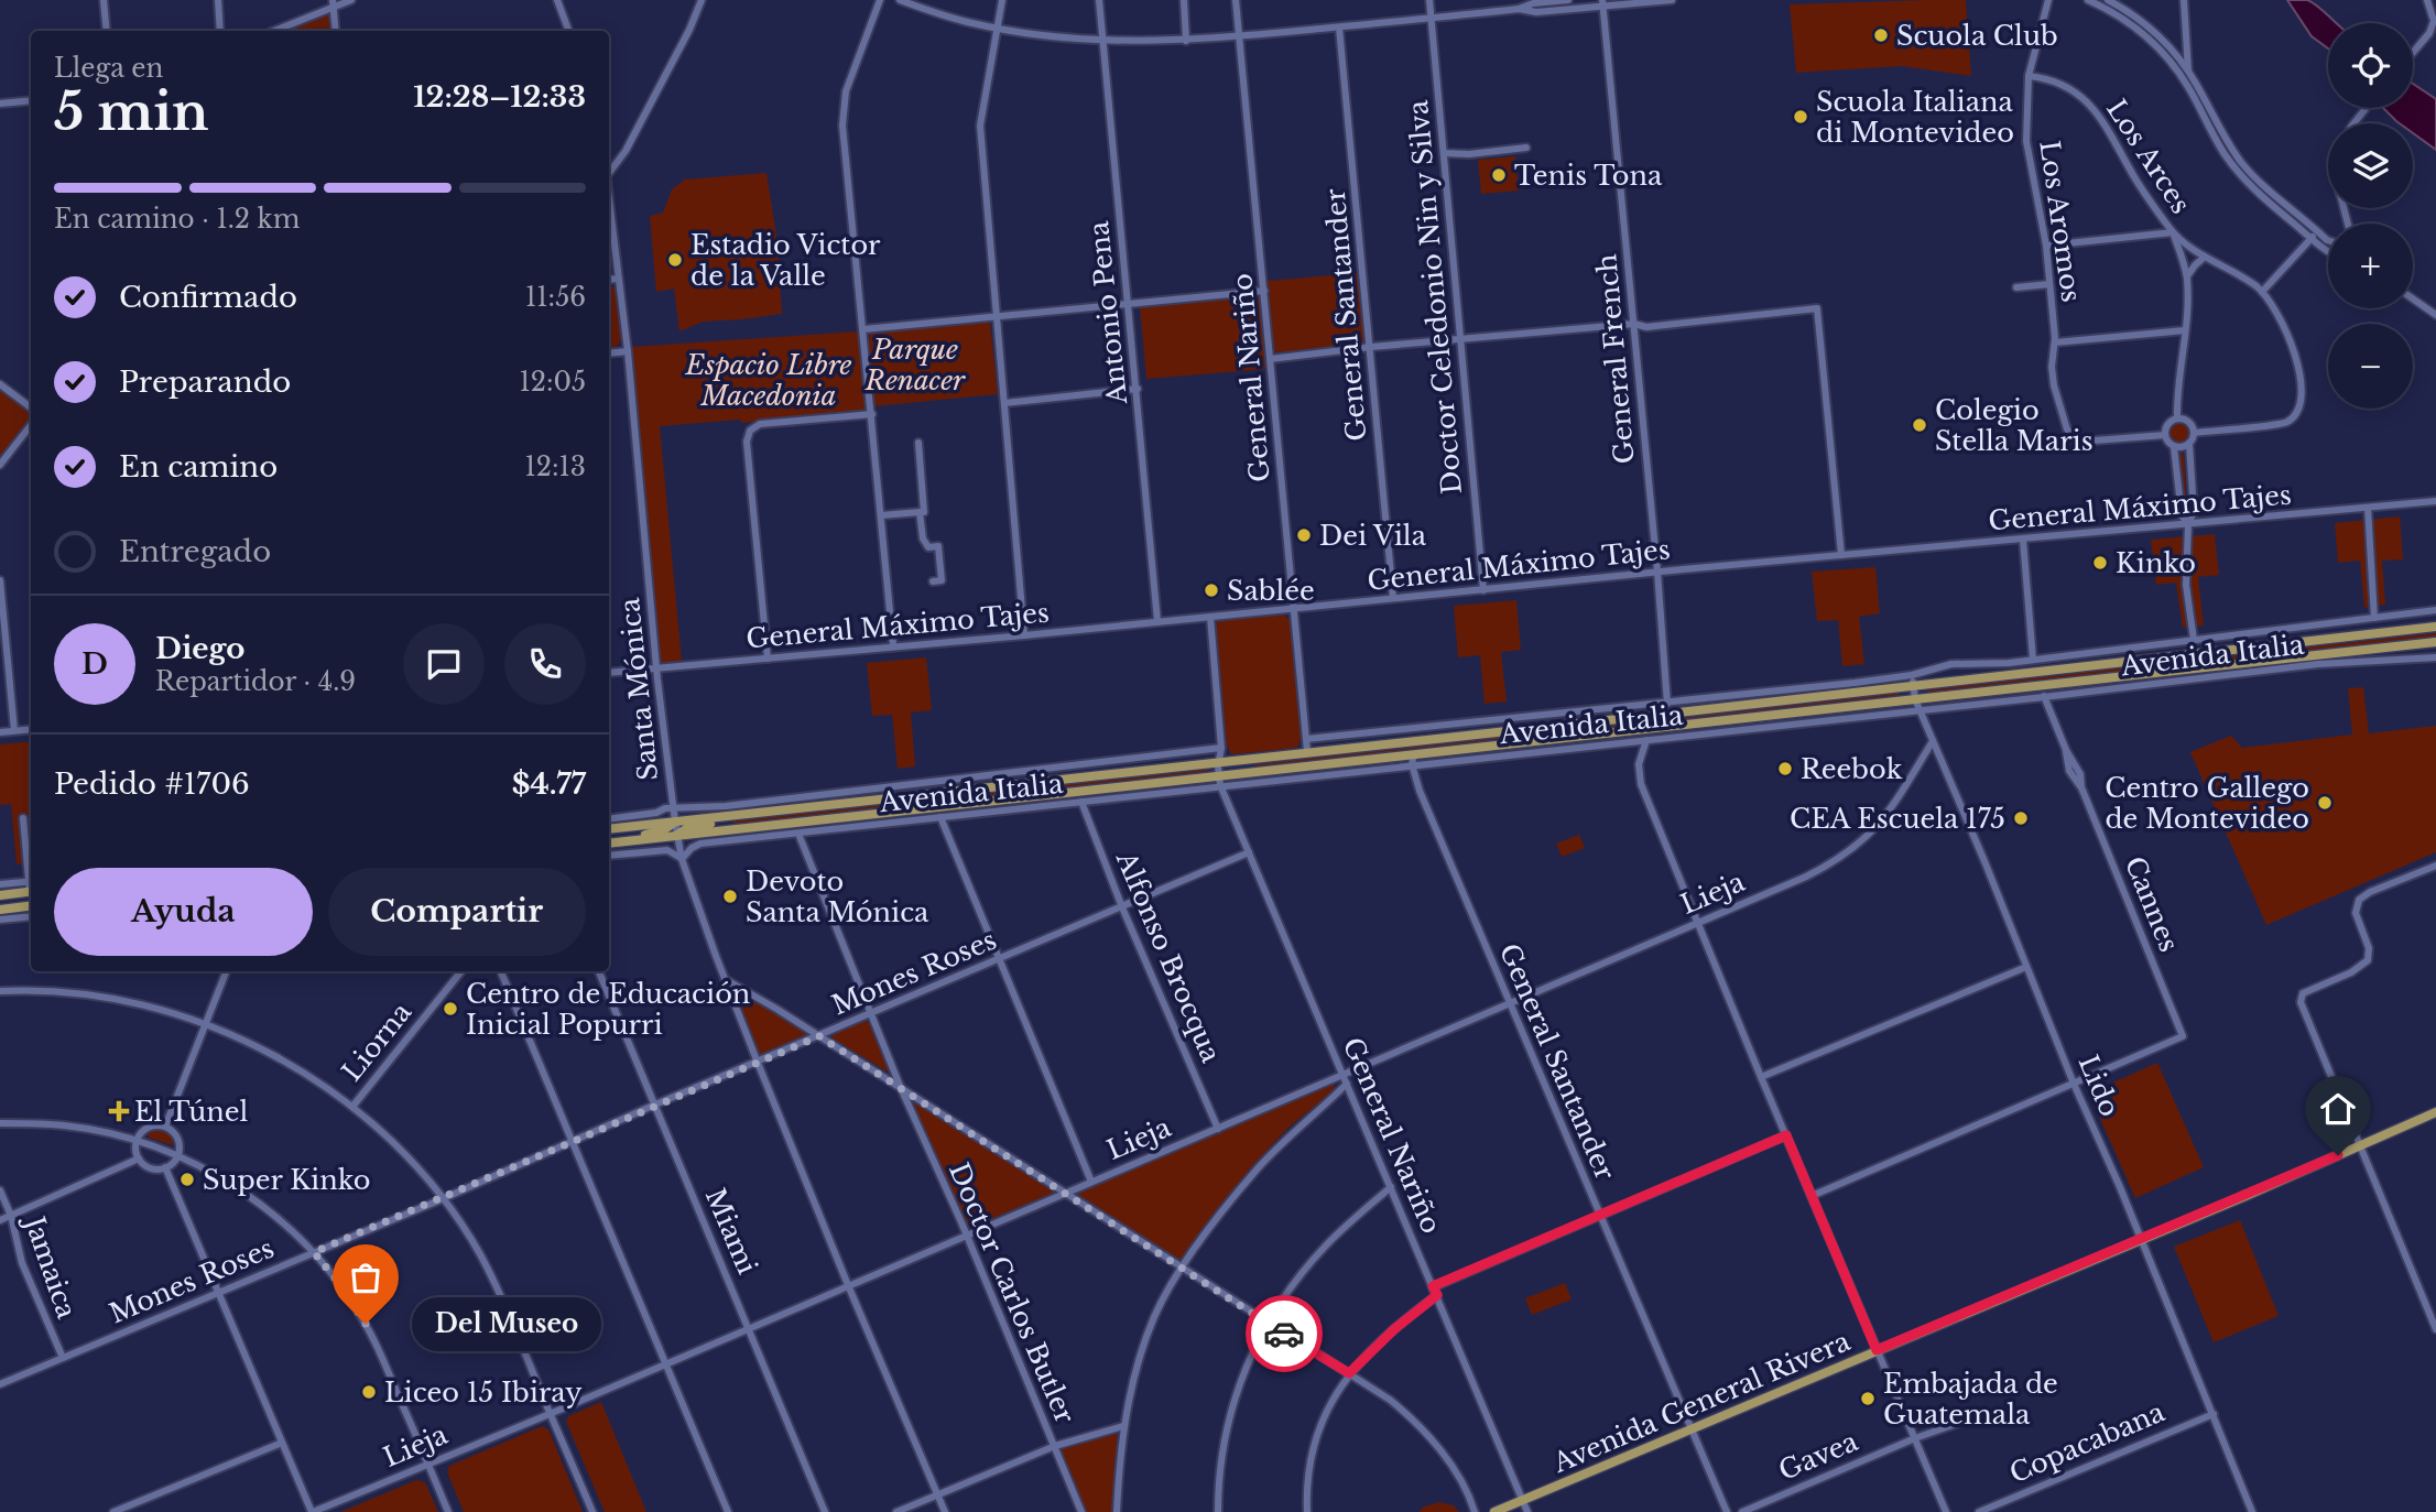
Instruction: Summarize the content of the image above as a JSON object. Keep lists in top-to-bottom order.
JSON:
{
  "streets": {
    "main road": ["Avenida Italia", "Avenida General Rivera"],
    "street": [
      "Los Arces",
      "Los Aromos",
      "Doctor Celedonio Nin y Silva",
      "Antonio Pena",
      "General Santander",
      "General French",
      "General Nariño",
      "General Máximo Tajes",
      "Santa Mónica",
      "Lieja",
      "Cannes",
      "Alfonso Brocqua",
      "Mones Roses",
      "Liorna",
      "Lido",
      "Miami",
      "Jamaica",
      "Doctor Carlos Butler",
      "Copacabana",
      "Gavea"
    ]
  },
  "crossings": [
    ["Los Arces", "Los Aromos"],
    ["Doctor Celedonio Nin y Silva", "General Máximo Tajes"],
    ["Antonio Pena", "General Máximo Tajes"],
    ["General Santander", "General Máximo Tajes"],
    ["General Santander", "Avenida Italia"],
    ["General Santander", "Lieja"],
    ["General Santander", "Avenida General Rivera"],
    ["General French", "General Máximo Tajes"],
    ["General French", "Avenida Italia"],
    ["General Nariño", "General Máximo Tajes"],
    ["General Nariño", "Avenida Italia"],
    ["General Nariño", "Lieja"],
    ["General Nariño", "Mones Roses"],
    ["General Nariño", "Avenida General Rivera"],
    ["General Máximo Tajes", "Santa Mónica"],
    ["Avenida Italia", "Santa Mónica"],
    ["Avenida Italia", "Cannes"],
    ["Avenida Italia", "Alfonso Brocqua"],
    ["Avenida Italia", "Lido"],
    ["Avenida Italia", "Doctor Carlos Butler"],
    ["Santa Mónica", "Lieja"],
    ["Santa Mónica", "Mones Roses"],
    ["Lieja", "Alfonso Brocqua"],
    ["Lieja", "Lido"],
    ["Lieja", "Miami"],
    ["Lieja", "Doctor Carlos Butler"],
    ["Cannes", "Lido"],
    ["Alfonso Brocqua", "Mones Roses"],
    ["Mones Roses", "Miami"],
    ["Mones Roses", "Jamaica"],
    ["Mones Roses", "Doctor Carlos Butler"],
    ["Lido", "Avenida General Rivera"],
    ["Lido", "Copacabana"]
  ],
  "parks": ["Parque Renacer", "Espacio Libre Macedonia"],
  "places": {
    "other": [
      "Scuola Club",
      "Scuola Italiana di Montevideo",
      "Tenis Tona",
      "Estadio Victor de la Valle",
      "Colegio Stella Maris",
      "Dei Vila",
      "Kinko",
      "Sablée",
      "Reebok",
      "Centro Gallego de Montevideo",
      "CEA Escuela 175",
      "Devoto Santa Mónica",
      "Centro de Educación Inicial Popurri",
      "Super Kinko",
      "Del Museo",
      "Liceo 15 Ibiray",
      "Embajada de Guatemala"
    ],
    "health": ["El Túnel"]
  },
  "page": {
    "map_buttons": ["+", "−"],
    "heading": ["5 min", "Llega en", "12:28–12:33"],
    "panel": [
      "Diego",
      "Repartidor · 4.9",
      "Pedido #1706",
      "$4.77"
    ],
    "bar": "En camino · 1.2 km",
    "list": [
      ["Confirmado", "11:56"],
      ["Preparando", "12:05"],
      ["En camino", "12:13"],
      "Entregado"
    ],
    "round": "D",
    "buttons": ["Ayuda", "Compartir"],
    "bubble": "Del Museo"
  }
}
